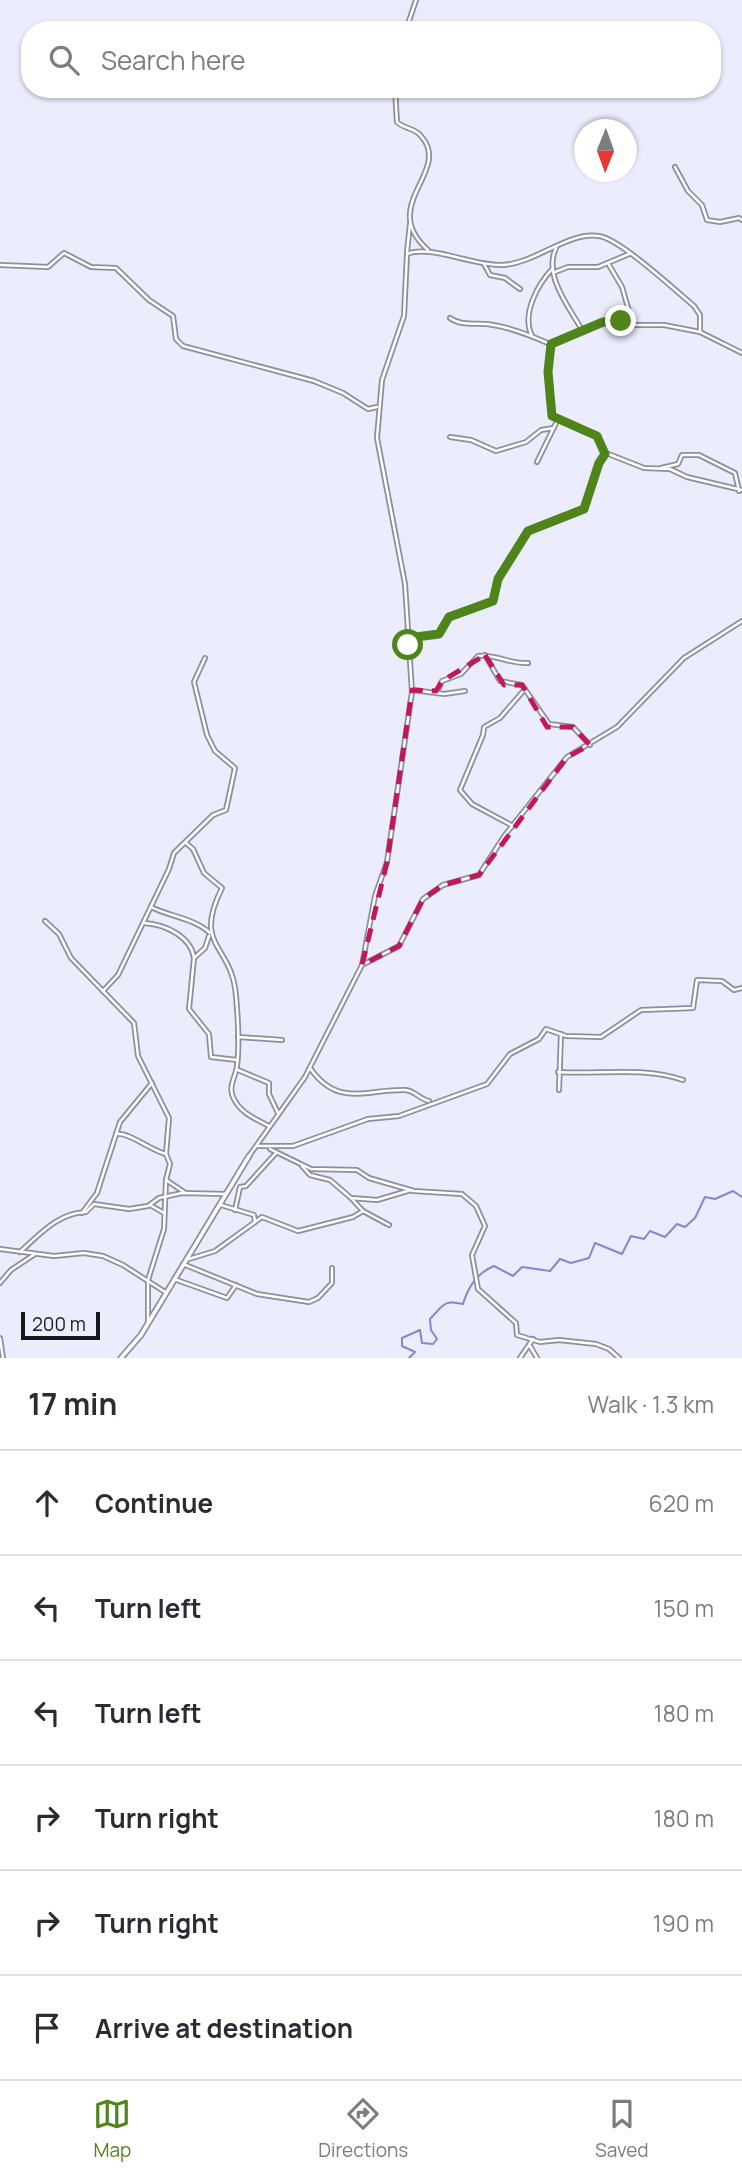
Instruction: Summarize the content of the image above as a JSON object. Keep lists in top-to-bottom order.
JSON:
{
  "scale_bar": "200 m",
  "north": "bottom",
  "page": {
    "search": "Search here",
    "scale": "200 m",
    "heading": ["17 min", "Walk · 1.3 km"],
    "list": [
      ["Continue", "620 m"],
      ["Turn left", "150 m"],
      ["Turn left", "180 m"],
      ["Turn right", "180 m"],
      ["Turn right", "190 m"],
      "Arrive at destination"
    ],
    "nav": ["Map", "Directions", "Saved"]
  }
}
